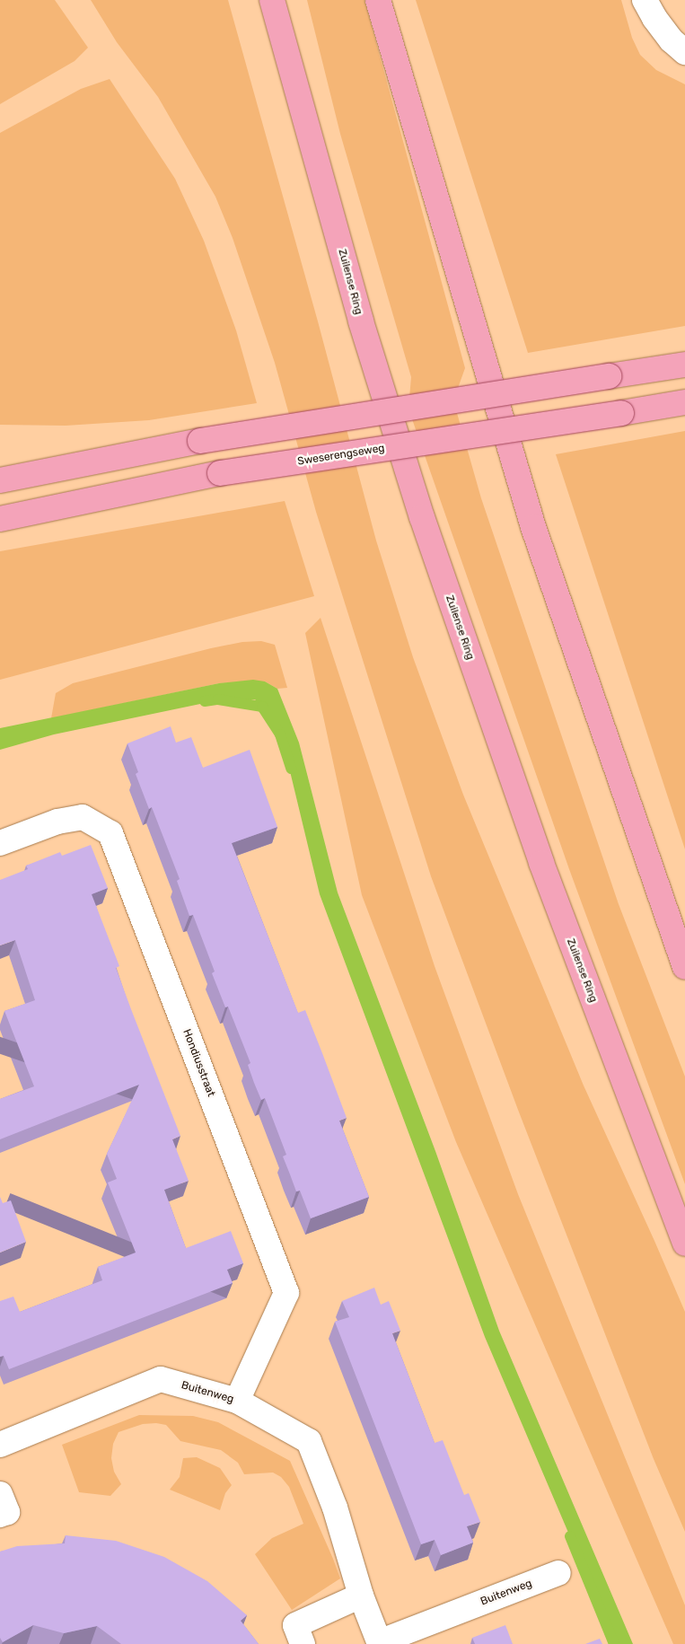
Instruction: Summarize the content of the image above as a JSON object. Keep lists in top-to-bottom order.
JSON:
{
  "streets": {
    "main road": ["Zuilense Ring", "Sweserengseweg"],
    "street": ["Hondiusstraat", "Buitenweg"]
  },
  "crossings": [
    ["Hondiusstraat", "Buitenweg"]
  ]
}
